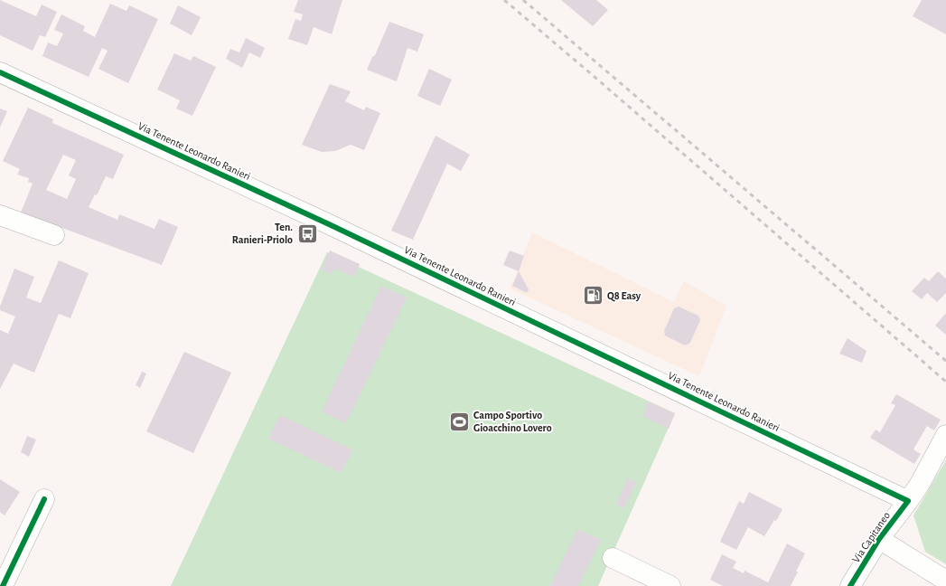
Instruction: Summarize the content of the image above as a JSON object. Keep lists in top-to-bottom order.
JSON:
{
  "streets": {
    "street": ["Via Tenente Leonardo Ranieri", "Via Capitaneo"]
  },
  "crossings": [
    ["Via Tenente Leonardo Ranieri", "Via Capitaneo"]
  ],
  "places": {
    "bus stop": ["Ten. Ranieri-Priolo"],
    "fuel station": ["Q8 Easy"],
    "sports": ["Campo Sportivo Gioacchino Lovero"]
  }
}
